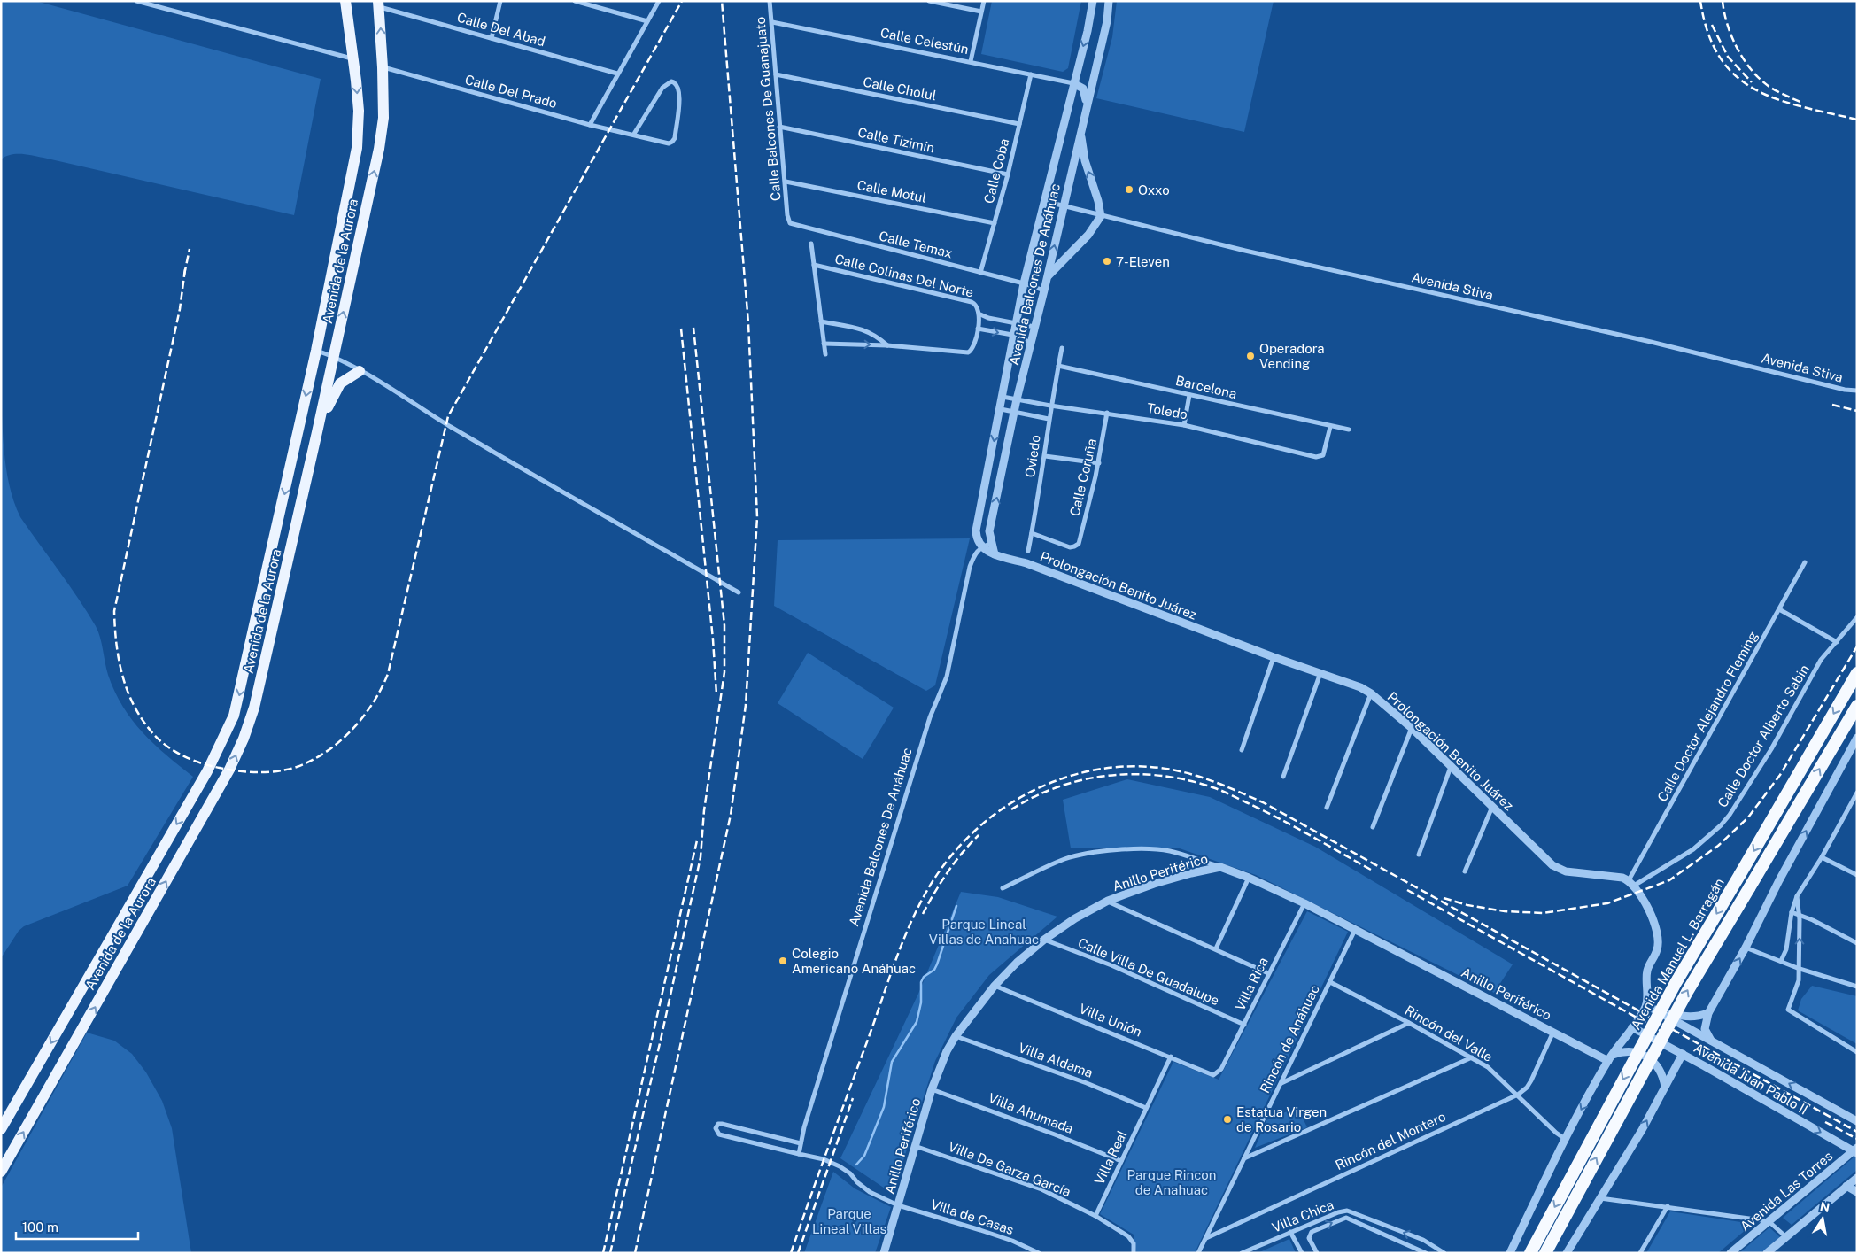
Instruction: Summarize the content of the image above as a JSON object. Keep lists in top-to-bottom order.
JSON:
{
  "streets": {
    "highway": ["Avenida Manuel L. Barragán"],
    "main road": ["Avenida de la Aurora"],
    "street": [
      "Calle Del Abad",
      "Calle Celestún",
      "Calle Cholul",
      "Calle Del Prado",
      "Calle Balcones De Guanajuato",
      "Calle Tizimín",
      "Calle Coba",
      "Calle Motul",
      "Calle Temax",
      "Avenida Balcones De Anáhuac",
      "Calle Colinas Del Norte",
      "Avenida Stiva",
      "Barcelona",
      "Toledo",
      "Oviedo",
      "Calle Coruña",
      "Prolongación Benito Juárez",
      "Calle Doctor Alejandro Fleming",
      "Calle Doctor Alberto Sabin",
      "Anillo Periférico",
      "Calle Villa De Guadalupe",
      "Villa Rica",
      "Villa Unión",
      "Rincón del Valle",
      "Rincón de Anáhuac",
      "Villa Aldama",
      "Avenida Juan Pablo II",
      "Villa Ahumada",
      "Rincón del Montero",
      "Villa Real",
      "Villa De Garza García",
      "Avenida Las Torres",
      "Villa Chica",
      "Villa de Casas"
    ]
  },
  "crossings": [
    ["Calle Del Abad", "Avenida de la Aurora"],
    ["Calle Celestún", "Calle Balcones De Guanajuato"],
    ["Calle Celestún", "Calle Coba"],
    ["Calle Celestún", "Avenida Balcones De Anáhuac"],
    ["Calle Cholul", "Calle Balcones De Guanajuato"],
    ["Calle Cholul", "Calle Coba"],
    ["Calle Del Prado", "Avenida de la Aurora"],
    ["Calle Balcones De Guanajuato", "Calle Tizimín"],
    ["Calle Balcones De Guanajuato", "Calle Motul"],
    ["Calle Balcones De Guanajuato", "Calle Temax"],
    ["Calle Tizimín", "Calle Coba"],
    ["Calle Coba", "Calle Motul"],
    ["Calle Coba", "Calle Temax"],
    ["Calle Temax", "Avenida Balcones De Anáhuac"],
    ["Avenida Balcones De Anáhuac", "Calle Colinas Del Norte"],
    ["Avenida Balcones De Anáhuac", "Avenida Stiva"],
    ["Avenida Balcones De Anáhuac", "Toledo"],
    ["Avenida Balcones De Anáhuac", "Prolongación Benito Juárez"],
    ["Barcelona", "Toledo"],
    ["Barcelona", "Oviedo"],
    ["Toledo", "Oviedo"],
    ["Toledo", "Calle Coruña"],
    ["Oviedo", "Calle Coruña"],
    ["Prolongación Benito Juárez", "Calle Doctor Alejandro Fleming"],
    ["Prolongación Benito Juárez", "Calle Doctor Alberto Sabin"],
    ["Calle Doctor Alejandro Fleming", "Calle Doctor Alberto Sabin"],
    ["Anillo Periférico", "Calle Villa De Guadalupe"],
    ["Anillo Periférico", "Villa Rica"],
    ["Anillo Periférico", "Villa Unión"],
    ["Anillo Periférico", "Rincón de Anáhuac"],
    ["Anillo Periférico", "Villa Aldama"],
    ["Anillo Periférico", "Villa Ahumada"],
    ["Anillo Periférico", "Rincón del Montero"],
    ["Anillo Periférico", "Villa De Garza García"],
    ["Anillo Periférico", "Villa de Casas"],
    ["Calle Villa De Guadalupe", "Villa Rica"],
    ["Villa Rica", "Villa Unión"],
    ["Villa Unión", "Villa Real"],
    ["Rincón del Valle", "Rincón de Anáhuac"],
    ["Rincón del Valle", "Rincón del Montero"],
    ["Rincón de Anáhuac", "Rincón del Montero"],
    ["Villa Aldama", "Villa Real"],
    ["Avenida Juan Pablo II", "Avenida Las Torres"],
    ["Villa Ahumada", "Villa Real"],
    ["Villa Real", "Villa De Garza García"]
  ],
  "parks": ["Parque Lineal Villas de Anahuac", "Parque Rincon de Anahuac", "Parque Lineal Villas"],
  "places": [
    "Oxxo",
    "7-Eleven",
    "Operadora Vending",
    "Colegio Americano Anáhuac",
    "Estatua Virgen de Rosario"
  ],
  "scale_bar": "100 m",
  "north": "top"
}
